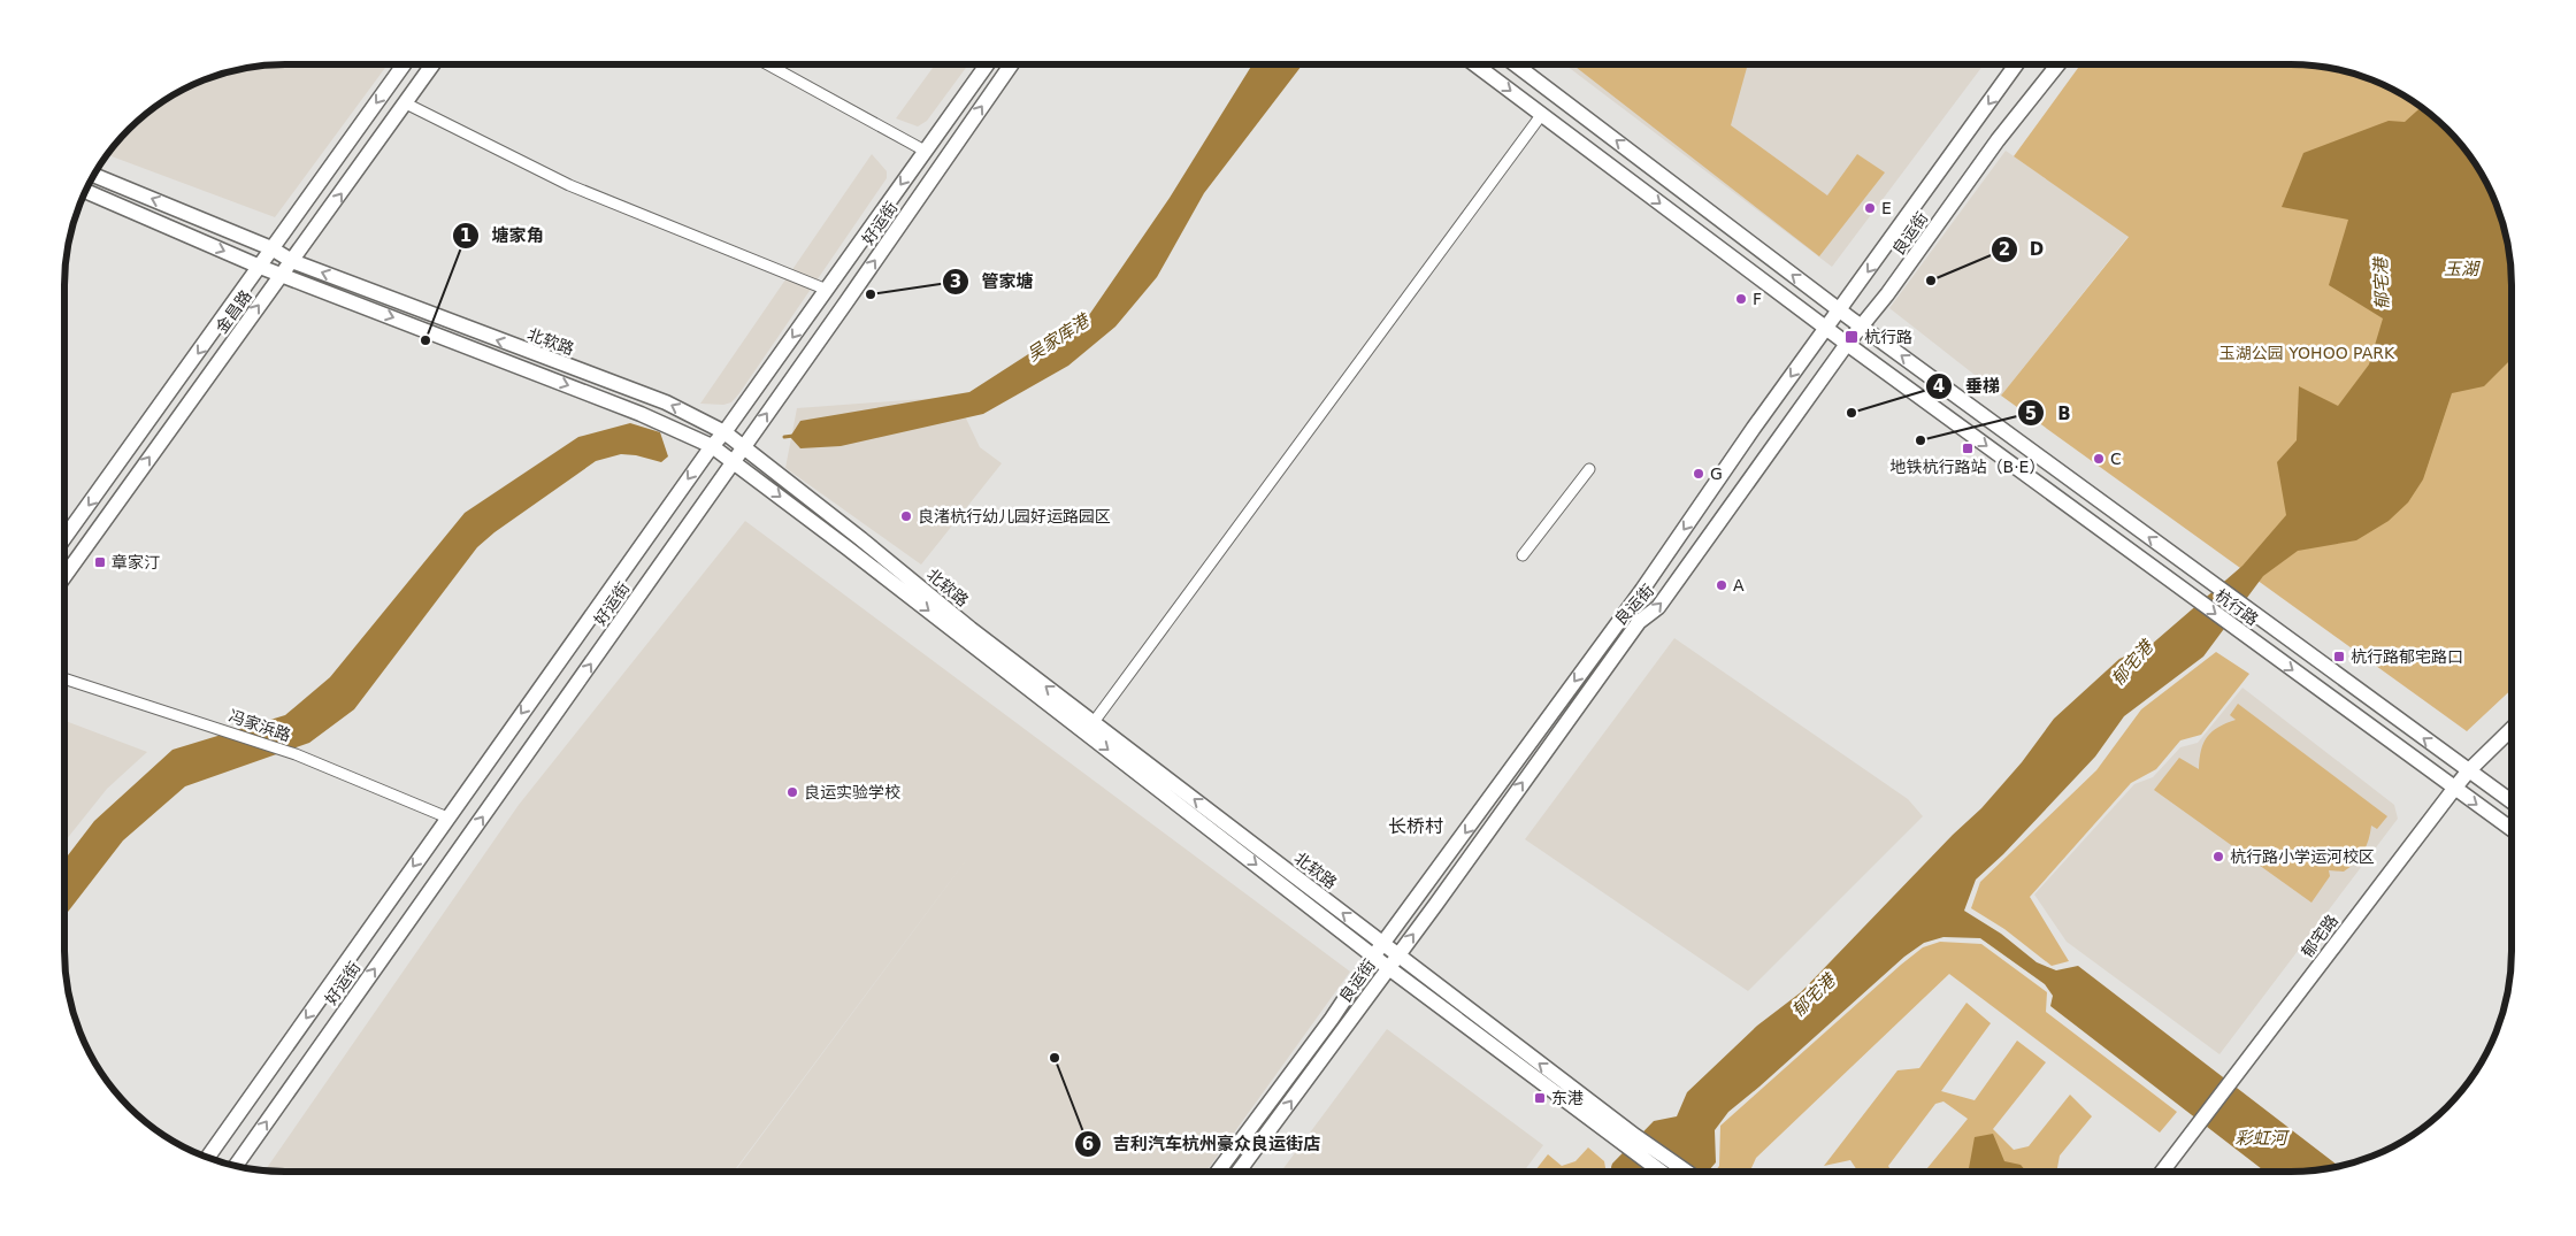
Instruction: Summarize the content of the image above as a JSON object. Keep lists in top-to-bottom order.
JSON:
{
  "streets": {
    "street": [
      "好运街",
      "良运街",
      "金昌路",
      "北软路",
      "杭行路",
      "冯家浜路",
      "郁宅路"
    ]
  },
  "crossings": [
    ["好运街", "北软路"],
    ["好运街", "冯家浜路"],
    ["良运街", "北软路"],
    ["良运街", "杭行路"],
    ["金昌路", "北软路"],
    ["杭行路", "郁宅路"]
  ],
  "districts": ["长桥村"],
  "water": [
    "玉湖",
    "郁宅港",
    "吴家库港",
    "彩虹河"
  ],
  "parks": ["玉湖公园 YOHOO PARK"],
  "places": {
    "other": [
      "E",
      "D",
      "管家塘",
      "F",
      "塘家角",
      "垂梯",
      "B",
      "C",
      "G",
      "良渚杭行幼儿园好运路园区",
      "A",
      "良运实验学校",
      "杭行路小学运河校区",
      "吉利汽车杭州豪众良运街店"
    ],
    "transit": [
      "杭行路",
      "地铁杭行路站（B·E）",
      "章家汀",
      "杭行路郁宅路口",
      "东港"
    ]
  }
}
